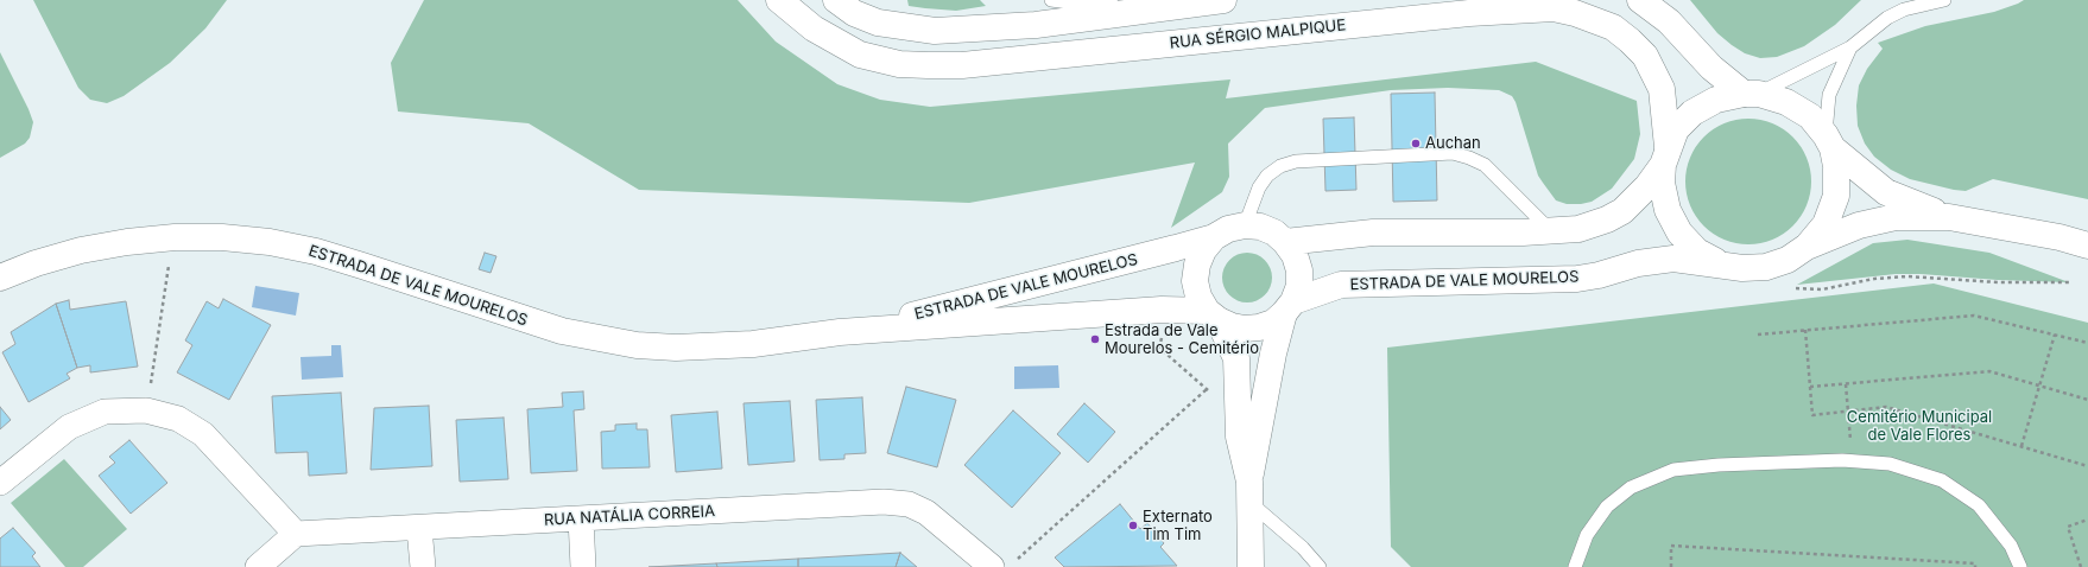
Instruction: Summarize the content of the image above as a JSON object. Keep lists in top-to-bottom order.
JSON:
{
  "streets": {
    "main road": ["RUA SÉRGIO MALPIQUE", "ESTRADA DE VALE MOURELOS"],
    "street": ["RUA NATÁLIA CORREIA"]
  },
  "crossings": [
    ["RUA SÉRGIO MALPIQUE", "ESTRADA DE VALE MOURELOS"]
  ],
  "parks": ["Cemitério Municipal de Vale Flores"],
  "places": ["Auchan", "Estrada de Vale Mourelos - Cemitério", "Externato Tim Tim"]
}
